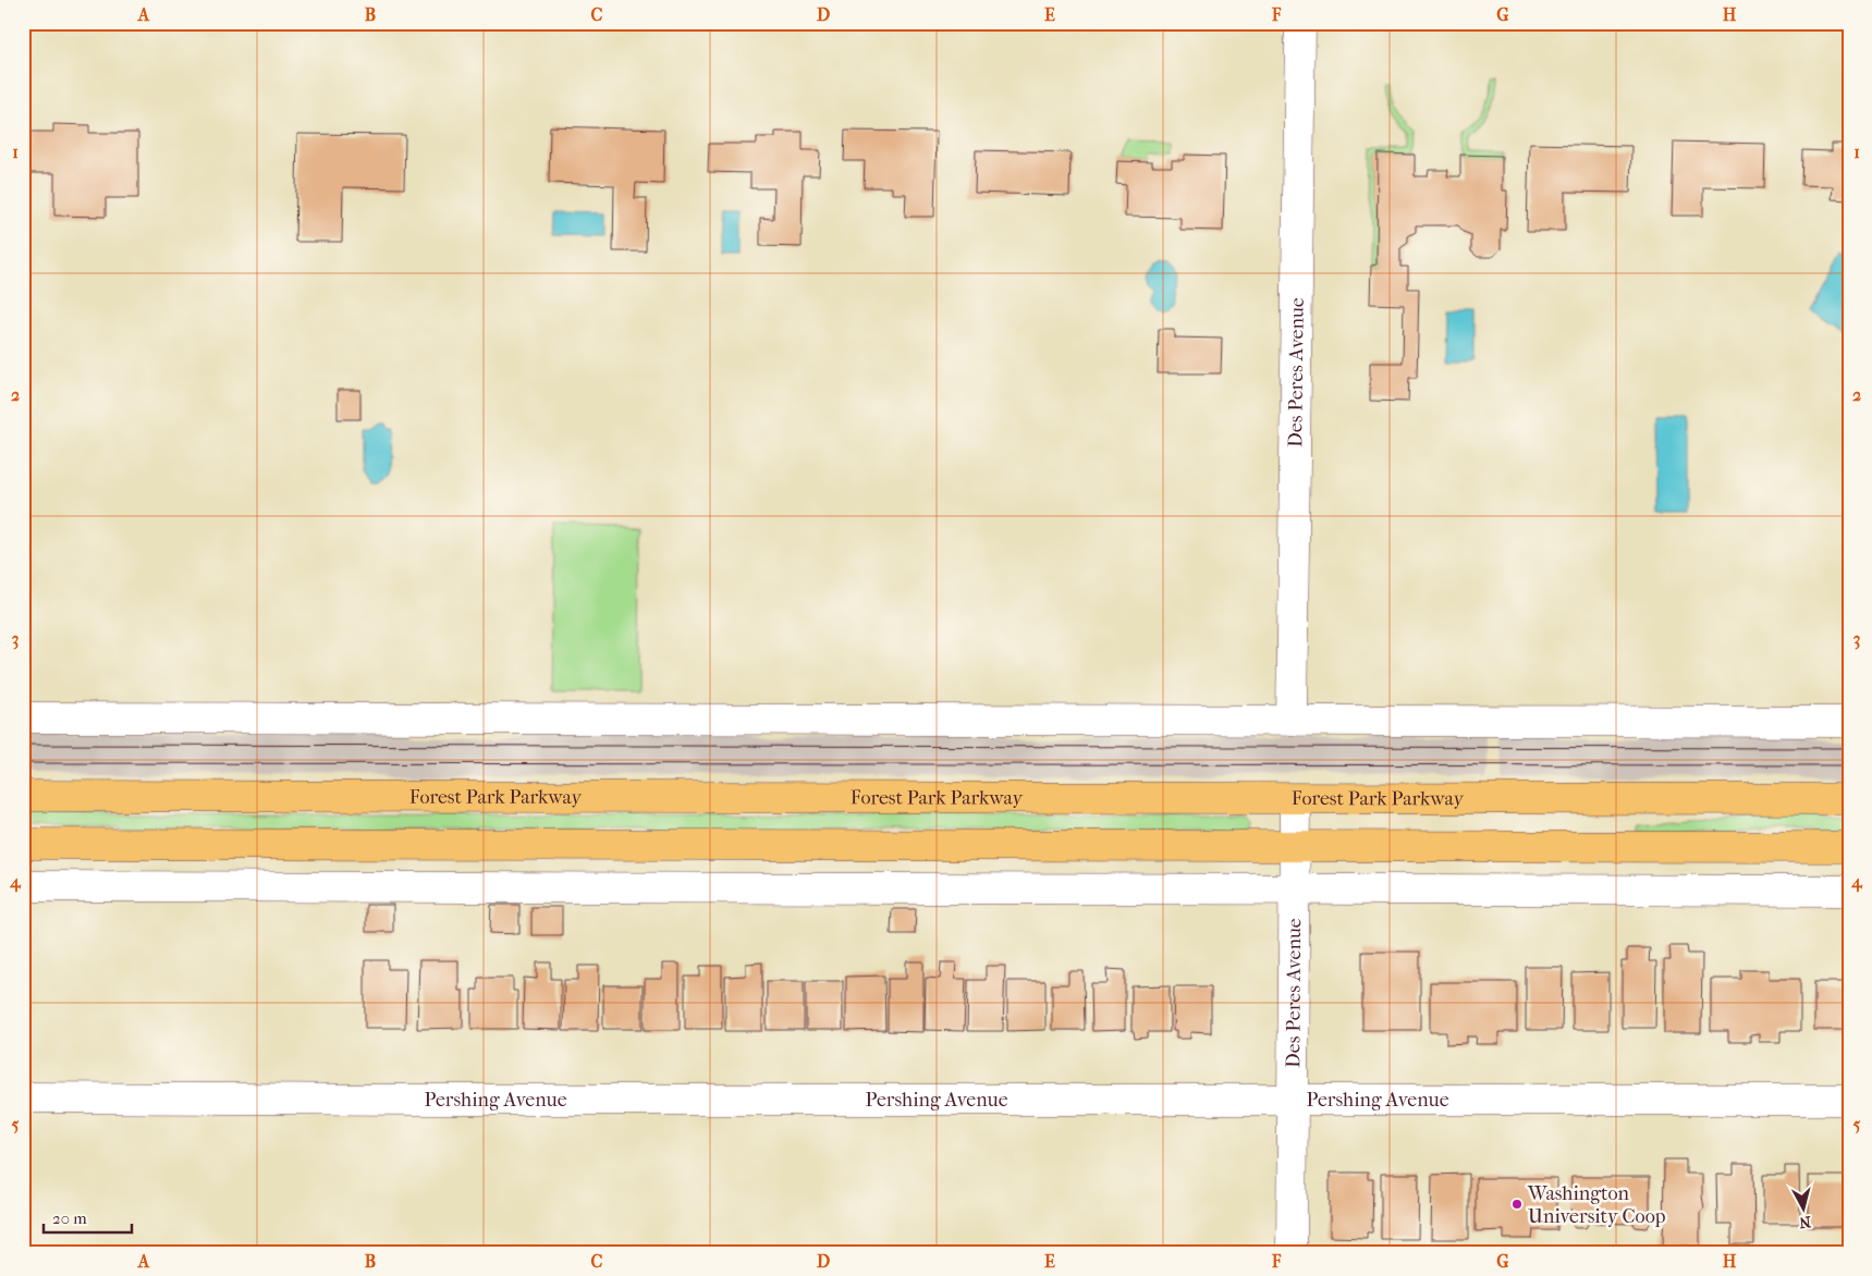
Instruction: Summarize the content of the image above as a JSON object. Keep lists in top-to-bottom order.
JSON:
{
  "streets": {
    "main road": ["Forest Park Parkway"],
    "street": ["Des Peres Avenue", "Pershing Avenue"]
  },
  "crossings": [
    ["Des Peres Avenue", "Forest Park Parkway"],
    ["Des Peres Avenue", "Pershing Avenue"]
  ],
  "places": ["Washington University Coop"],
  "scale_bar": "20 m",
  "north": "bottom",
  "grid": {
    "columns": [
      "A",
      "B",
      "C",
      "D",
      "E",
      "F",
      "G",
      "H"
    ],
    "rows": [
      "1",
      "2",
      "3",
      "4",
      "5"
    ]
  }
}
